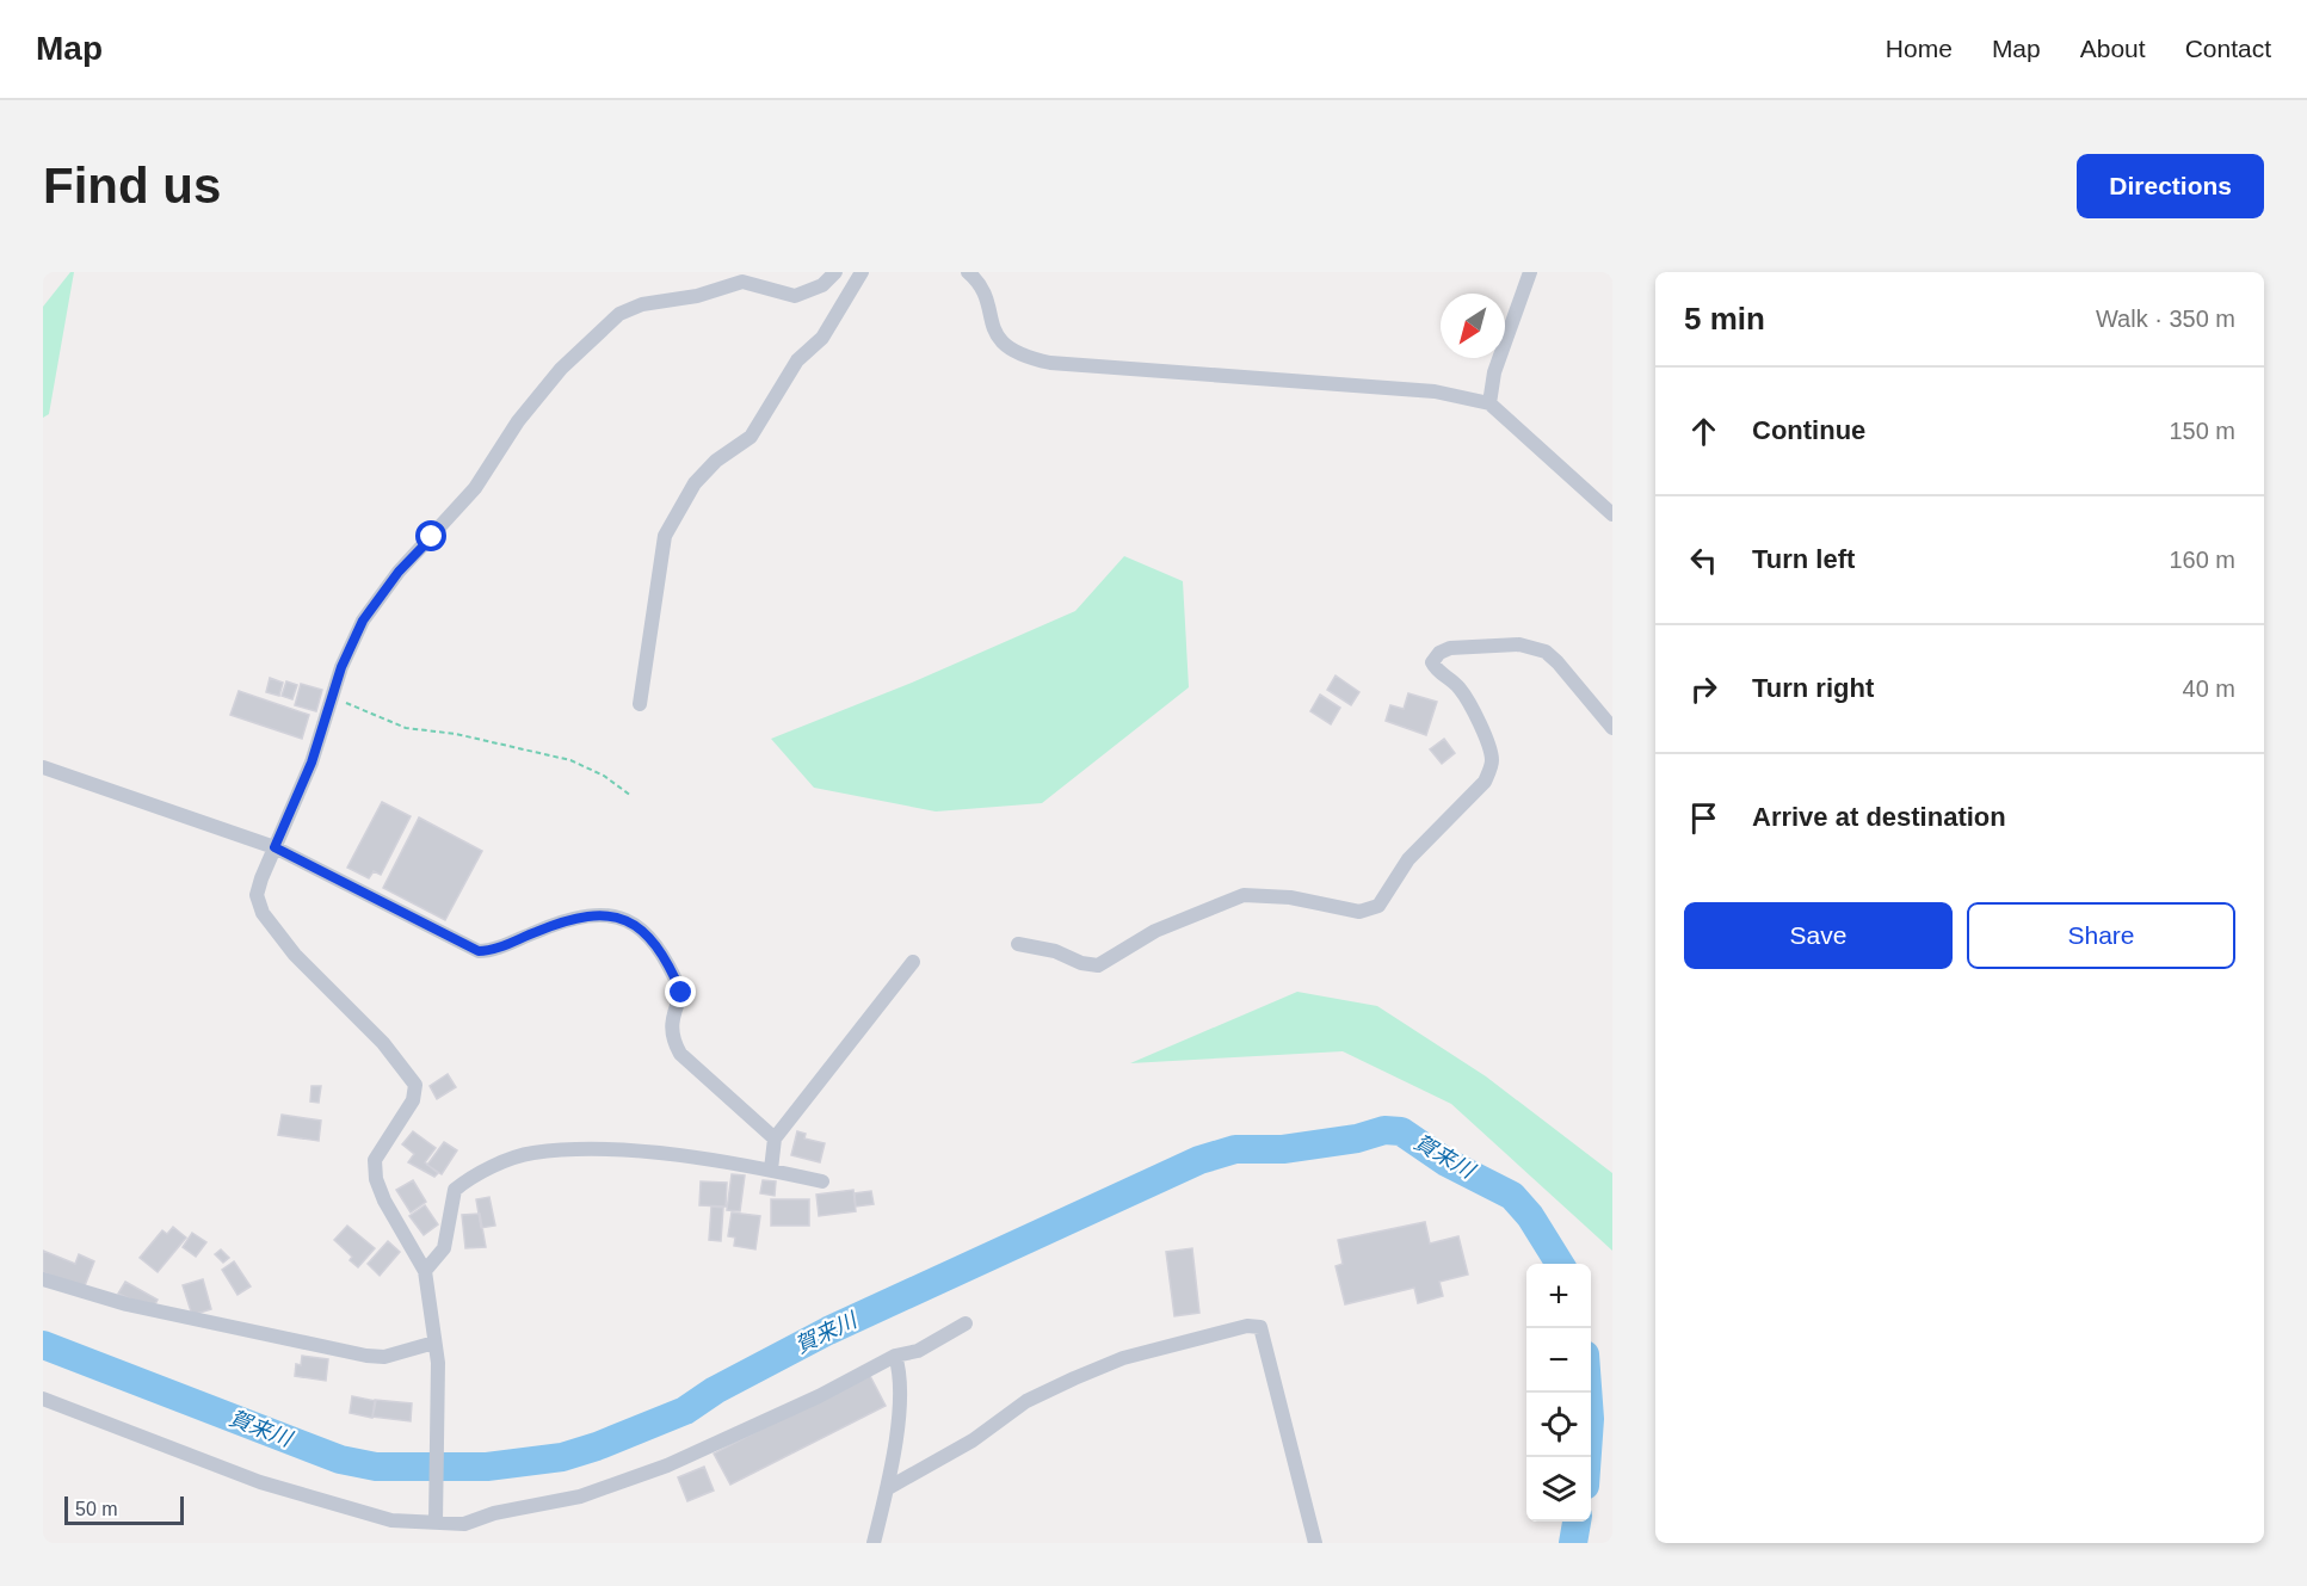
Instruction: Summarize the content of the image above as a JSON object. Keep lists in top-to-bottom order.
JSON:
{
  "water": ["賀来川"],
  "scale_bar": "50 m",
  "north": "bottom left",
  "page": {
    "header": "Map",
    "nav": [
      "Home",
      "Map",
      "About",
      "Contact"
    ],
    "buttons": [
      "Directions",
      ["Save", "Share"]
    ],
    "title": "Find us",
    "heading": ["5 min", "Walk · 350 m"],
    "list": [
      ["Continue", "150 m"],
      ["Turn left", "160 m"],
      ["Turn right", "40 m"],
      "Arrive at destination"
    ],
    "map_buttons": ["+", "−"],
    "scale": "50 m"
  }
}
